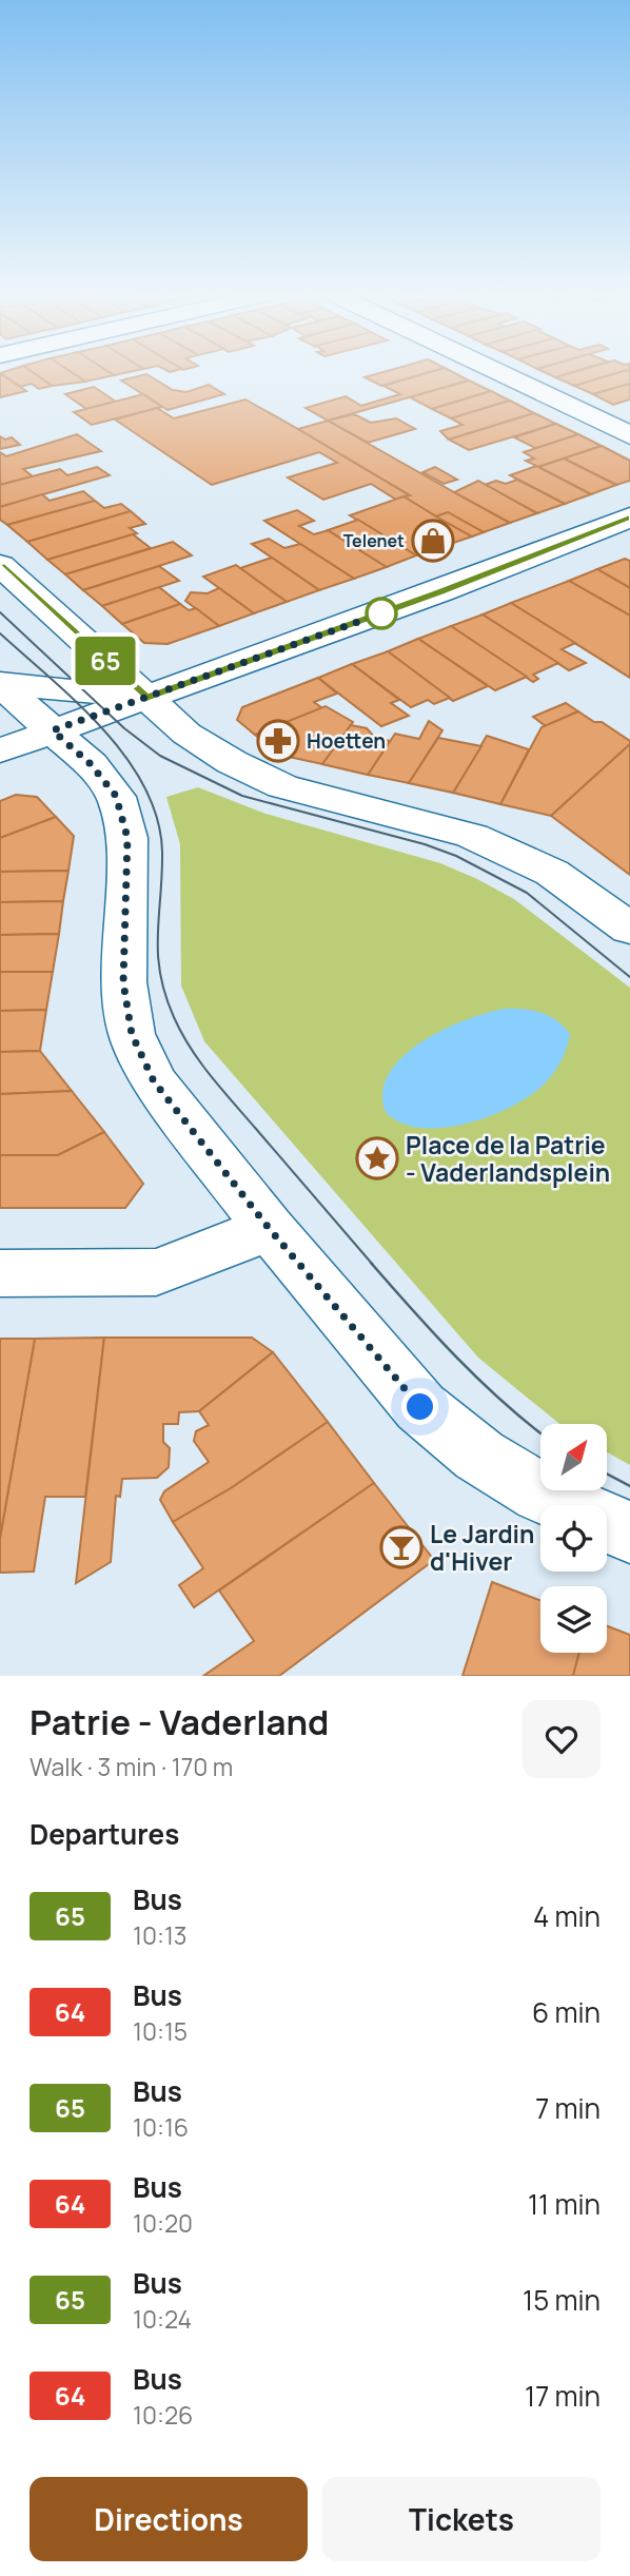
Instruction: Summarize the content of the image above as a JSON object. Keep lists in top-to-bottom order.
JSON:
{
  "places": {
    "shop": ["Telenet"],
    "pharmacy": ["Hoetten"],
    "place": ["Place de la Patrie - Vaderlandsplein"],
    "bar": ["Le Jardin d'Hiver"]
  },
  "lines": ["bus line 65"],
  "north": "top right",
  "page": {
    "on_map": "65",
    "heading": [
      ["Patrie - Vaderland", "Walk · 3 min · 170 m"],
      "Departures"
    ],
    "list": [
      {
        "mark": "65",
        "name": "Bus",
        "note": "10:13",
        "value": "4 min"
      },
      {
        "mark": "64",
        "name": "Bus",
        "note": "10:15",
        "value": "6 min"
      },
      {
        "mark": "65",
        "name": "Bus",
        "note": "10:16",
        "value": "7 min"
      },
      {
        "mark": "64",
        "name": "Bus",
        "note": "10:20",
        "value": "11 min"
      },
      {
        "mark": "65",
        "name": "Bus",
        "note": "10:24",
        "value": "15 min"
      },
      {
        "mark": "64",
        "name": "Bus",
        "note": "10:26",
        "value": "17 min"
      }
    ],
    "buttons": ["Directions", "Tickets"]
  }
}
